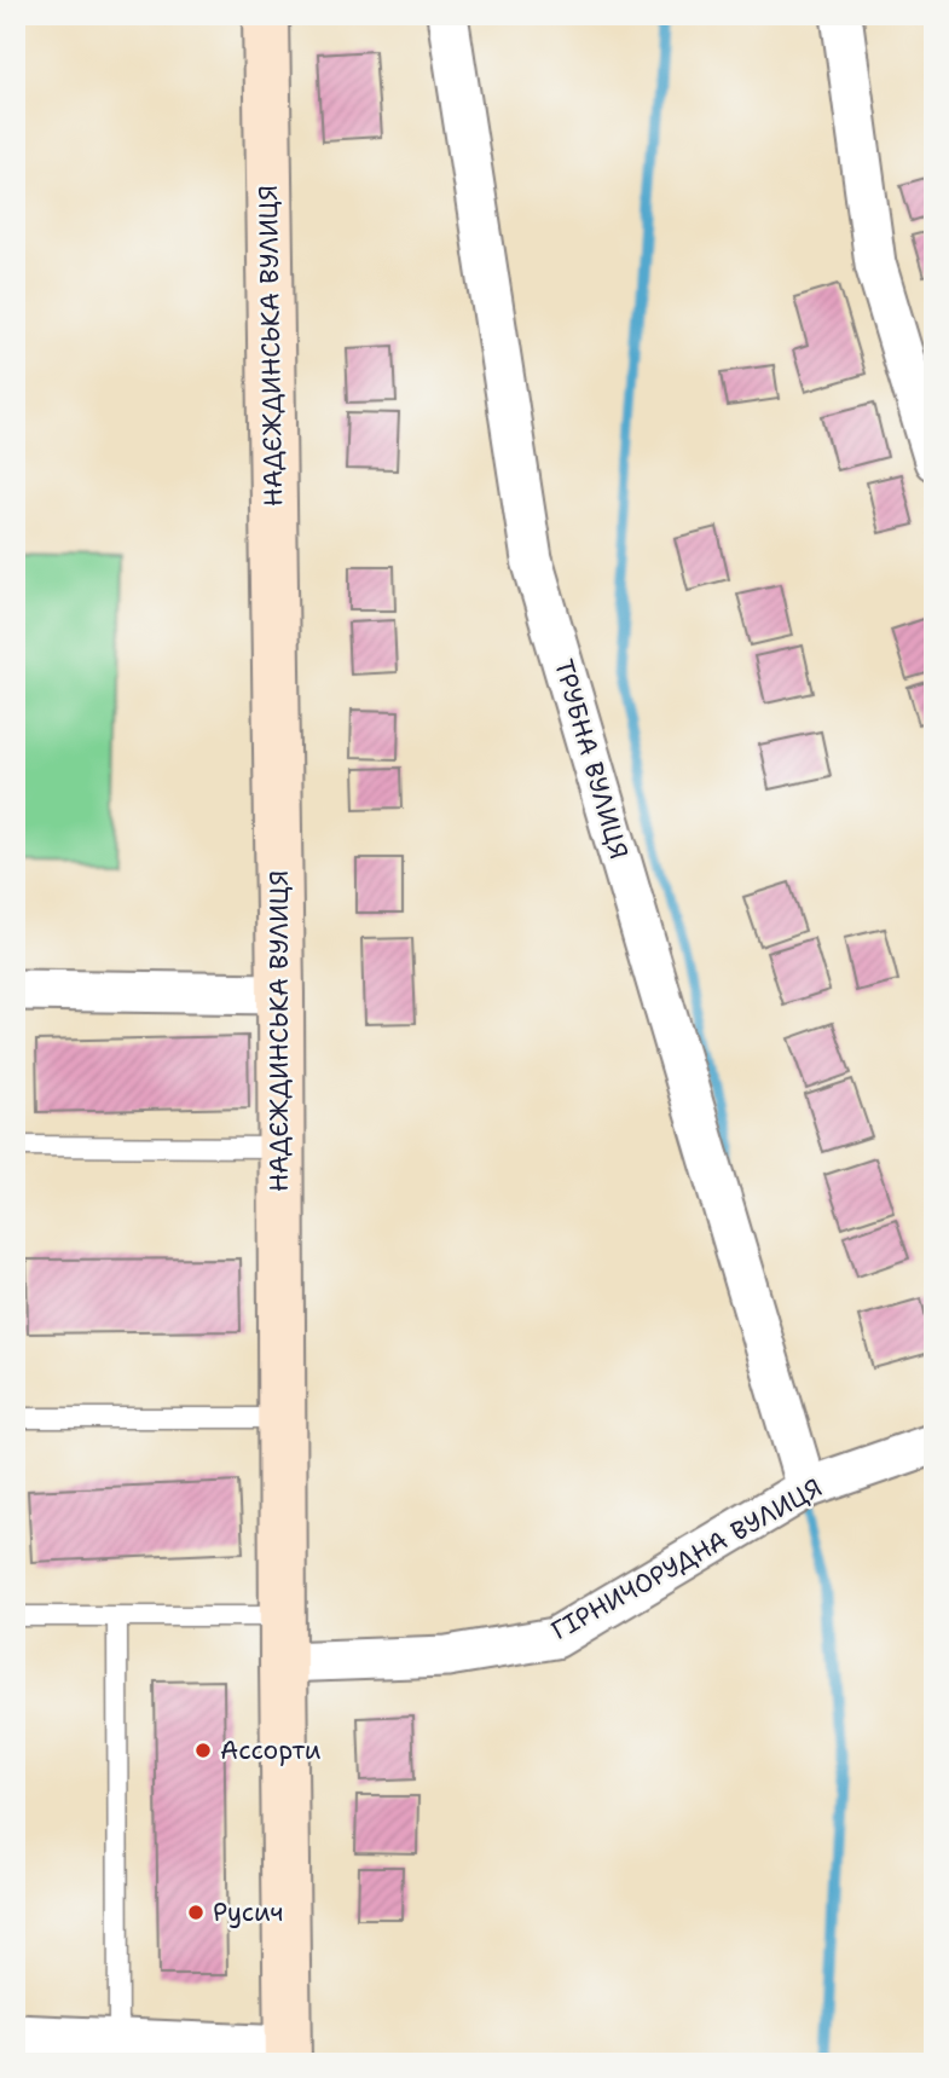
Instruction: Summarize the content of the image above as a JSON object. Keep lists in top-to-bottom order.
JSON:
{
  "streets": {
    "street": ["НАДЄЖДИНСЬКА ВУЛИЦЯ", "ТРУБНА ВУЛИЦЯ", "ГІРНИЧОРУДНА ВУЛИЦЯ"]
  },
  "crossings": [
    ["НАДЄЖДИНСЬКА ВУЛИЦЯ", "ГІРНИЧОРУДНА ВУЛИЦЯ"],
    ["ТРУБНА ВУЛИЦЯ", "ГІРНИЧОРУДНА ВУЛИЦЯ"]
  ],
  "places": ["Ассорти", "Русич"]
}
